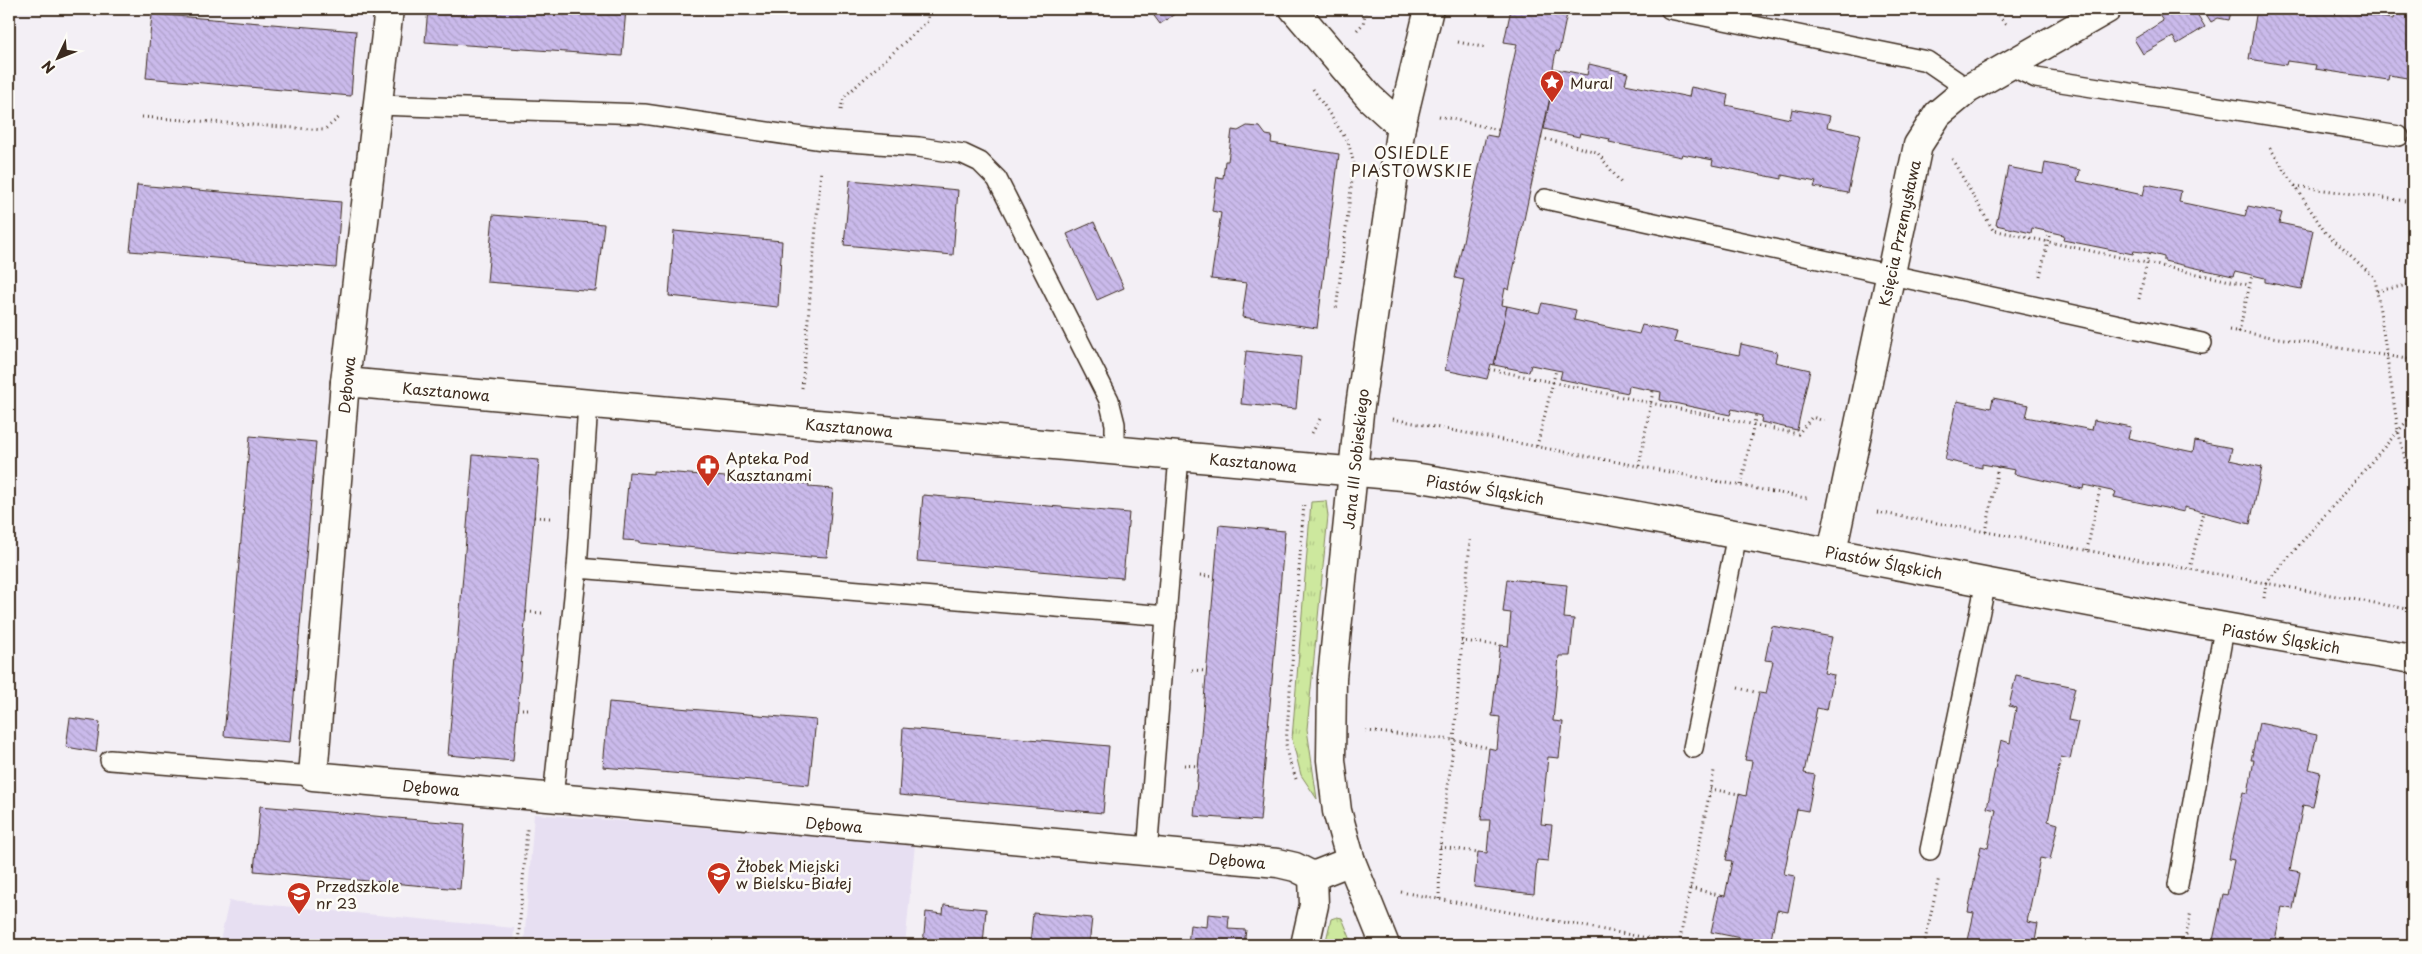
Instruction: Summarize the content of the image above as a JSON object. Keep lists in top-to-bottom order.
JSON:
{
  "streets": {
    "street": [
      "Księcia Przemysława",
      "Dębowa",
      "Kasztanowa",
      "Jana III Sobieskiego",
      "Piastów Śląskich"
    ]
  },
  "crossings": [
    ["Księcia Przemysława", "Piastów Śląskich"],
    ["Dębowa", "Kasztanowa"],
    ["Kasztanowa", "Jana III Sobieskiego"],
    ["Kasztanowa", "Piastów Śląskich"],
    ["Jana III Sobieskiego", "Piastów Śląskich"]
  ],
  "districts": ["OSIEDLE PIASTOWSKIE"],
  "places": {
    "place": ["Mural"],
    "pharmacy": ["Apteka Pod Kasztanami"],
    "school or university": ["Żłobek Miejski w Bielsku-Białej", "Przedszkole nr 23"]
  },
  "north": "bottom left"
}
